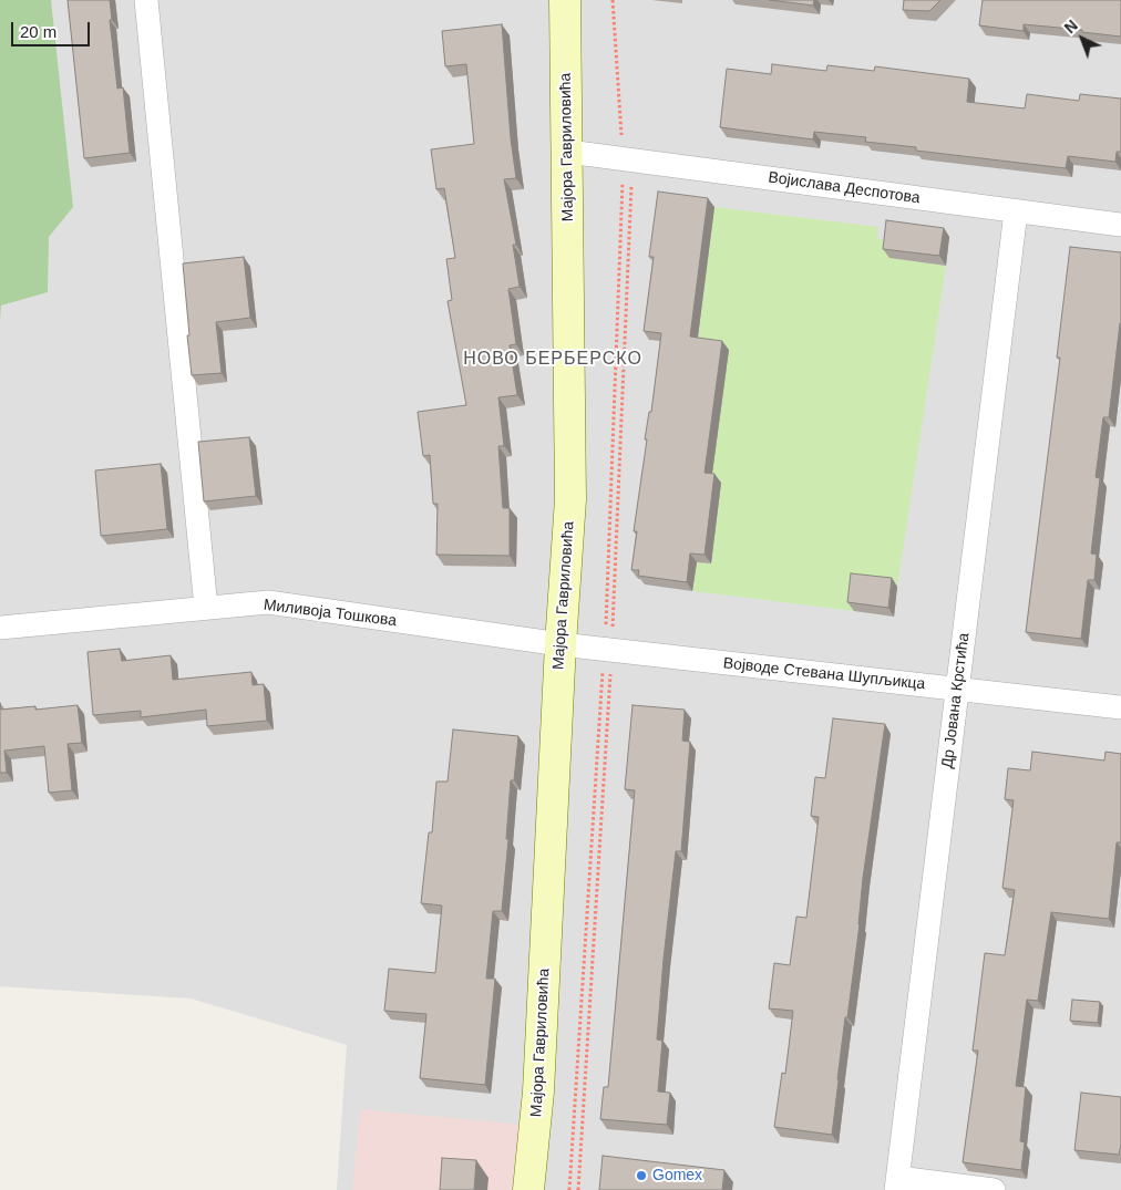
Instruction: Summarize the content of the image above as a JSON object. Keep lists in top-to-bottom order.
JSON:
{
  "streets": {
    "street": [
      "Мајора Гавриловића",
      "Војислава Деспотова",
      "Миливоја Тошкова",
      "Војводе Стевана Шупљикца",
      "Др Јована Крстића"
    ]
  },
  "crossings": [
    ["Мајора Гавриловића", "Војислава Деспотова"],
    ["Мајора Гавриловића", "Миливоја Тошкова"],
    ["Мајора Гавриловића", "Војводе Стевана Шупљикца"],
    ["Војислава Деспотова", "Др Јована Крстића"],
    ["Миливоја Тошкова", "Војводе Стевана Шупљикца"],
    ["Војводе Стевана Шупљикца", "Др Јована Крстића"]
  ],
  "districts": ["НОВО БЕРБЕРСКО"],
  "places": ["Gomex"],
  "scale_bar": "20 m",
  "north": "top left"
}
